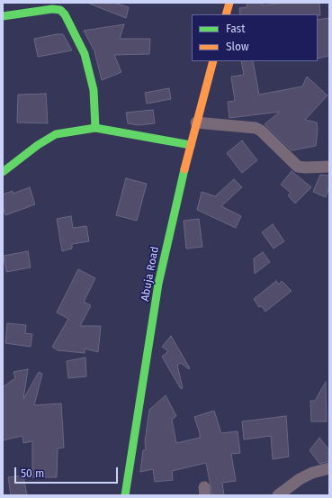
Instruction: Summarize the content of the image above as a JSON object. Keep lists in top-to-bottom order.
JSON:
{
  "streets": {
    "main road": ["Abuja Road"]
  },
  "legend": ["Fast", "Slow"],
  "scale_bar": "50 m"
}
